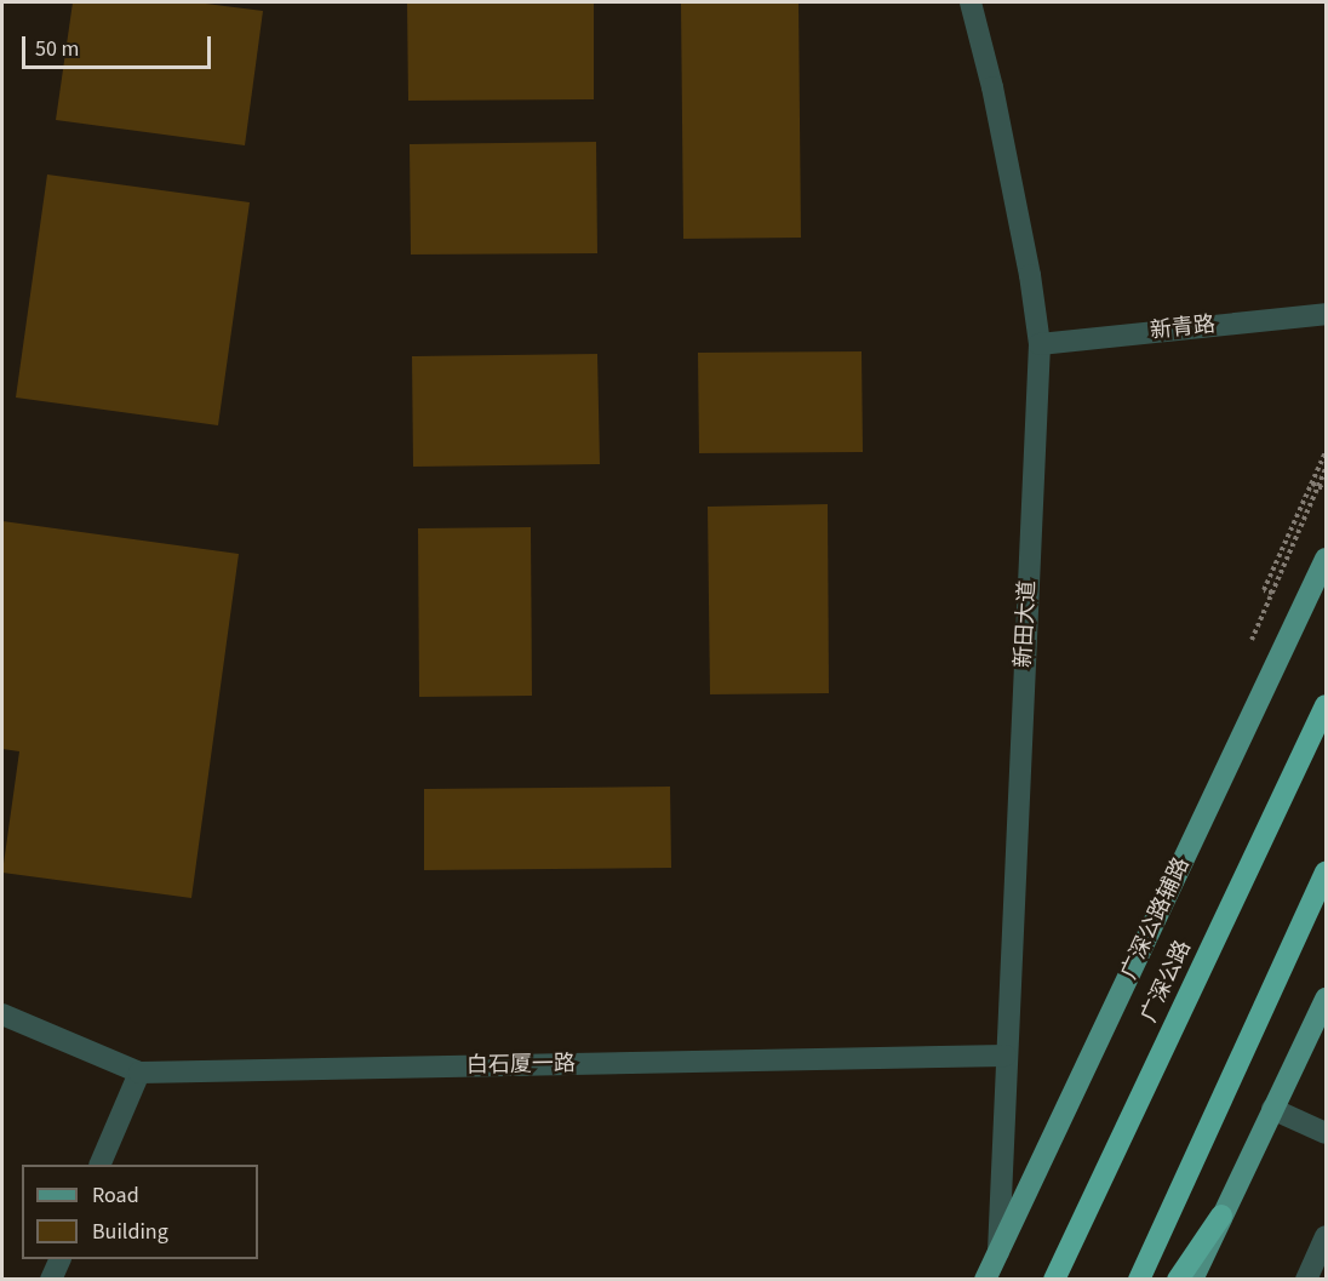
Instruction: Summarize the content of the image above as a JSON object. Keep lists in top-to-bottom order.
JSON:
{
  "streets": {
    "highway": ["广深公路"],
    "main road": ["广深公路辅路"],
    "street": ["新青路", "新田大道", "白石厦一路"]
  },
  "crossings": [
    ["新青路", "新田大道"],
    ["新田大道", "广深公路辅路"],
    ["新田大道", "白石厦一路"]
  ],
  "legend": ["Road", "Building"],
  "scale_bar": "50 m"
}
